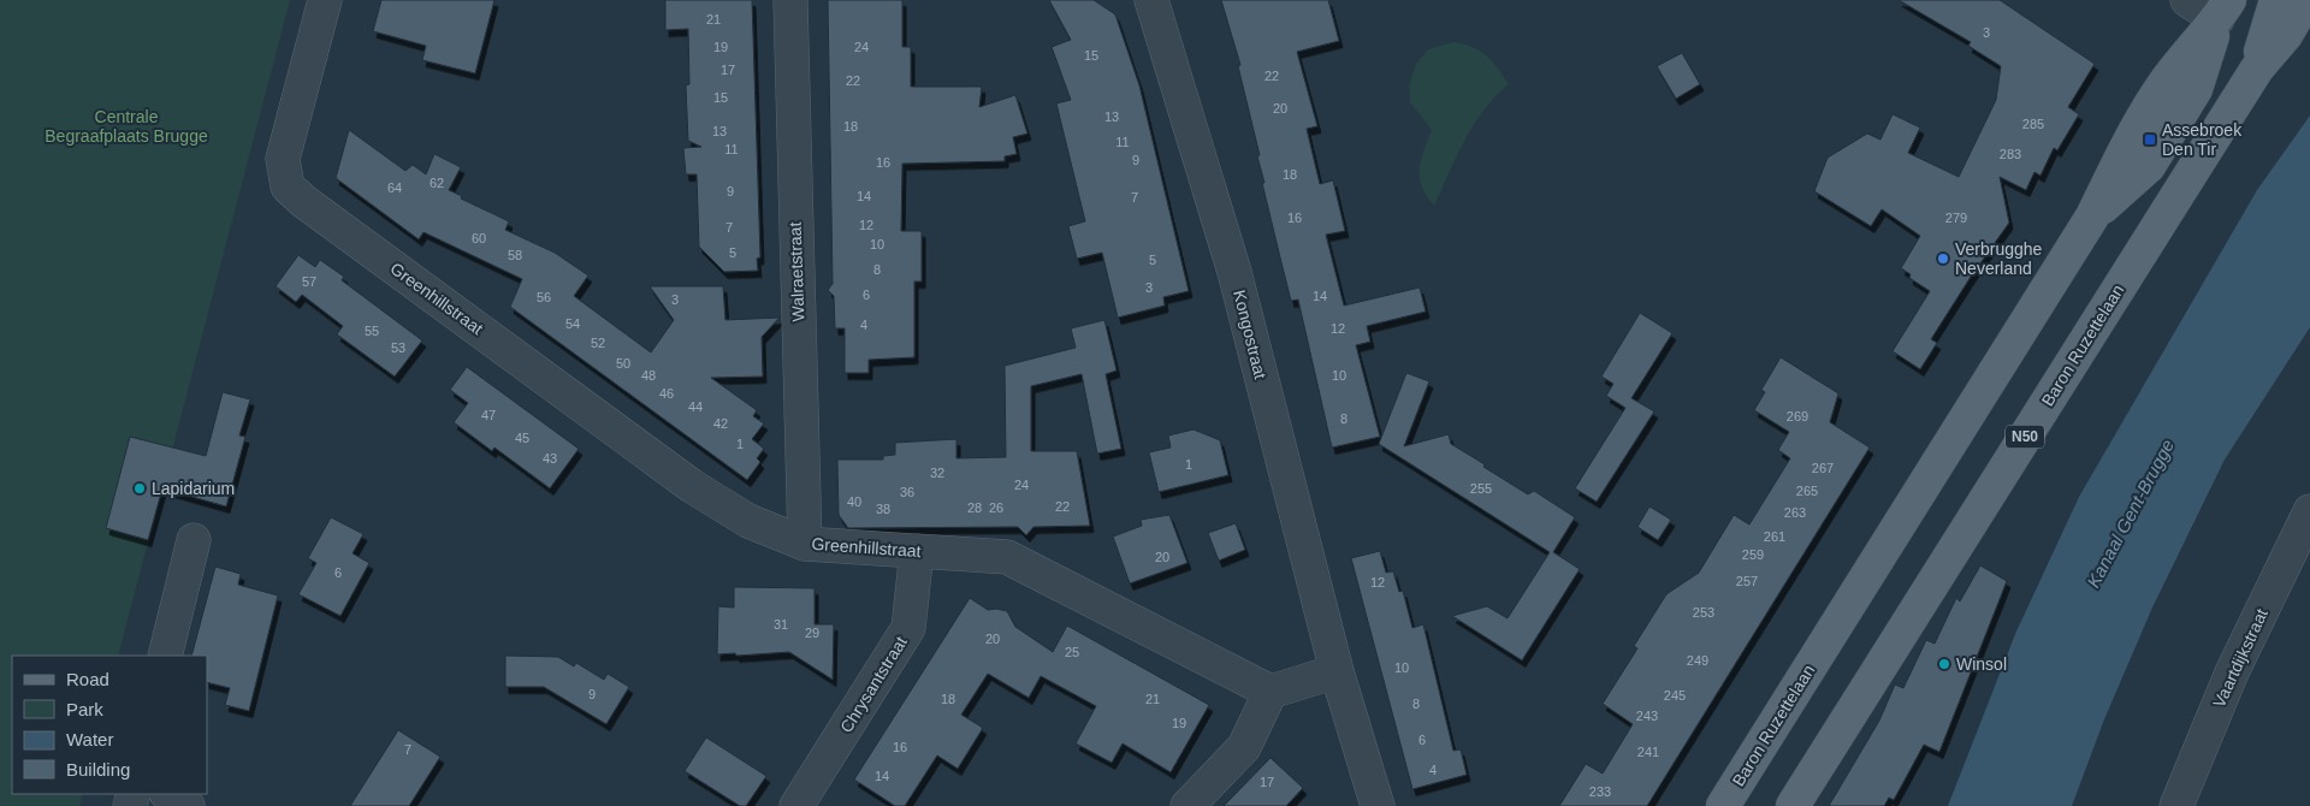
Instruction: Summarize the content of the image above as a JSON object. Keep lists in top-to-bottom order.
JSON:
{
  "streets": {
    "main road": ["Baron Ruzettelaan", "N50"],
    "street": [
      "Walraetstraat",
      "Greenhillstraat",
      "Kongostraat",
      "Vaartdijkstraat",
      "Chrysantstraat"
    ]
  },
  "crossings": [
    ["Walraetstraat", "Greenhillstraat"],
    ["Greenhillstraat", "Chrysantstraat"]
  ],
  "water": ["Kanaal Gent-Brugge"],
  "parks": ["Centrale Begraafplaats Brugge"],
  "places": {
    "transit": ["Assebroek Den Tir"],
    "other": ["Verbrugghe Neverland", "Lapidarium", "Winsol"]
  },
  "house_numbers": [
    "21",
    "3",
    "19",
    "24",
    "15",
    "17",
    "22",
    "22",
    "15",
    "20",
    "13",
    "285",
    "18",
    "13",
    "11",
    "11",
    "283",
    "9",
    "16",
    "18",
    "62",
    "64",
    "9",
    "14",
    "7",
    "16",
    "279",
    "12",
    "7",
    "60",
    "10",
    "5",
    "58",
    "5",
    "8",
    "57",
    "3",
    "6",
    "14",
    "56",
    "3",
    "54",
    "4",
    "12",
    "55",
    "52",
    "53",
    "50",
    "48",
    "10",
    "46",
    "44",
    "47",
    "269",
    "8",
    "42",
    "45",
    "1",
    "43",
    "1",
    "267",
    "32",
    "24",
    "255",
    "265",
    "36",
    "40",
    "22",
    "28",
    "26",
    "38",
    "263",
    "261",
    "259",
    "20",
    "6",
    "257",
    "12",
    "253",
    "31",
    "29",
    "20",
    "25",
    "249",
    "10",
    "9",
    "245",
    "18",
    "21",
    "8",
    "243",
    "19",
    "6",
    "16",
    "7",
    "241",
    "4",
    "14",
    "17",
    "233"
  ],
  "legend": [
    "Road",
    "Park",
    "Water",
    "Building"
  ]
}
